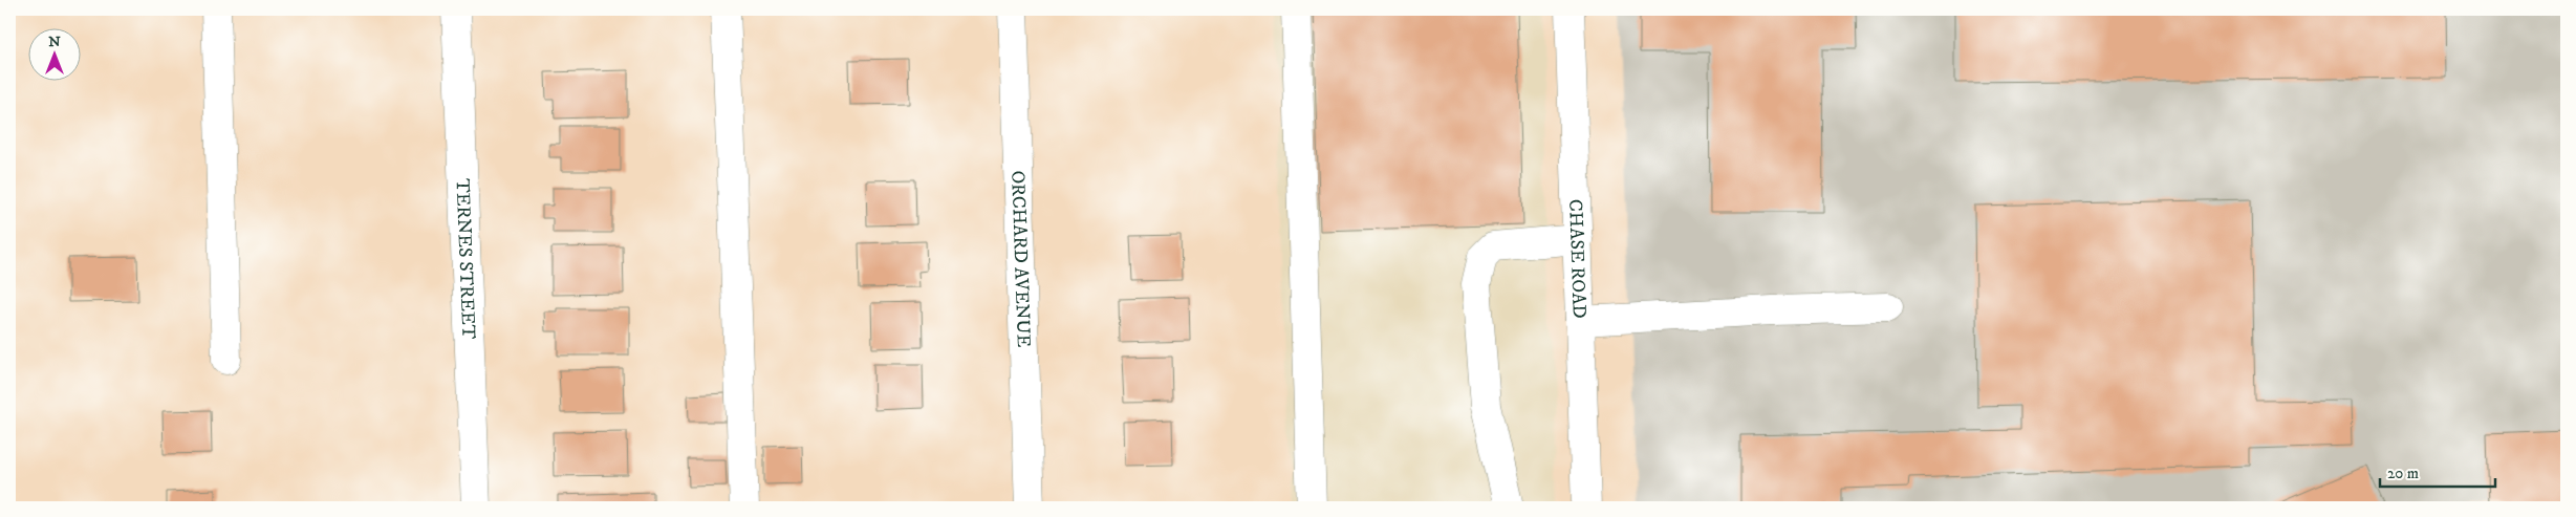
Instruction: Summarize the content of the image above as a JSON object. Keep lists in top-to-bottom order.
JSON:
{
  "streets": {
    "street": ["TERNES STREET", "ORCHARD AVENUE", "CHASE ROAD"]
  },
  "scale_bar": "20 m",
  "north": "top"
}
